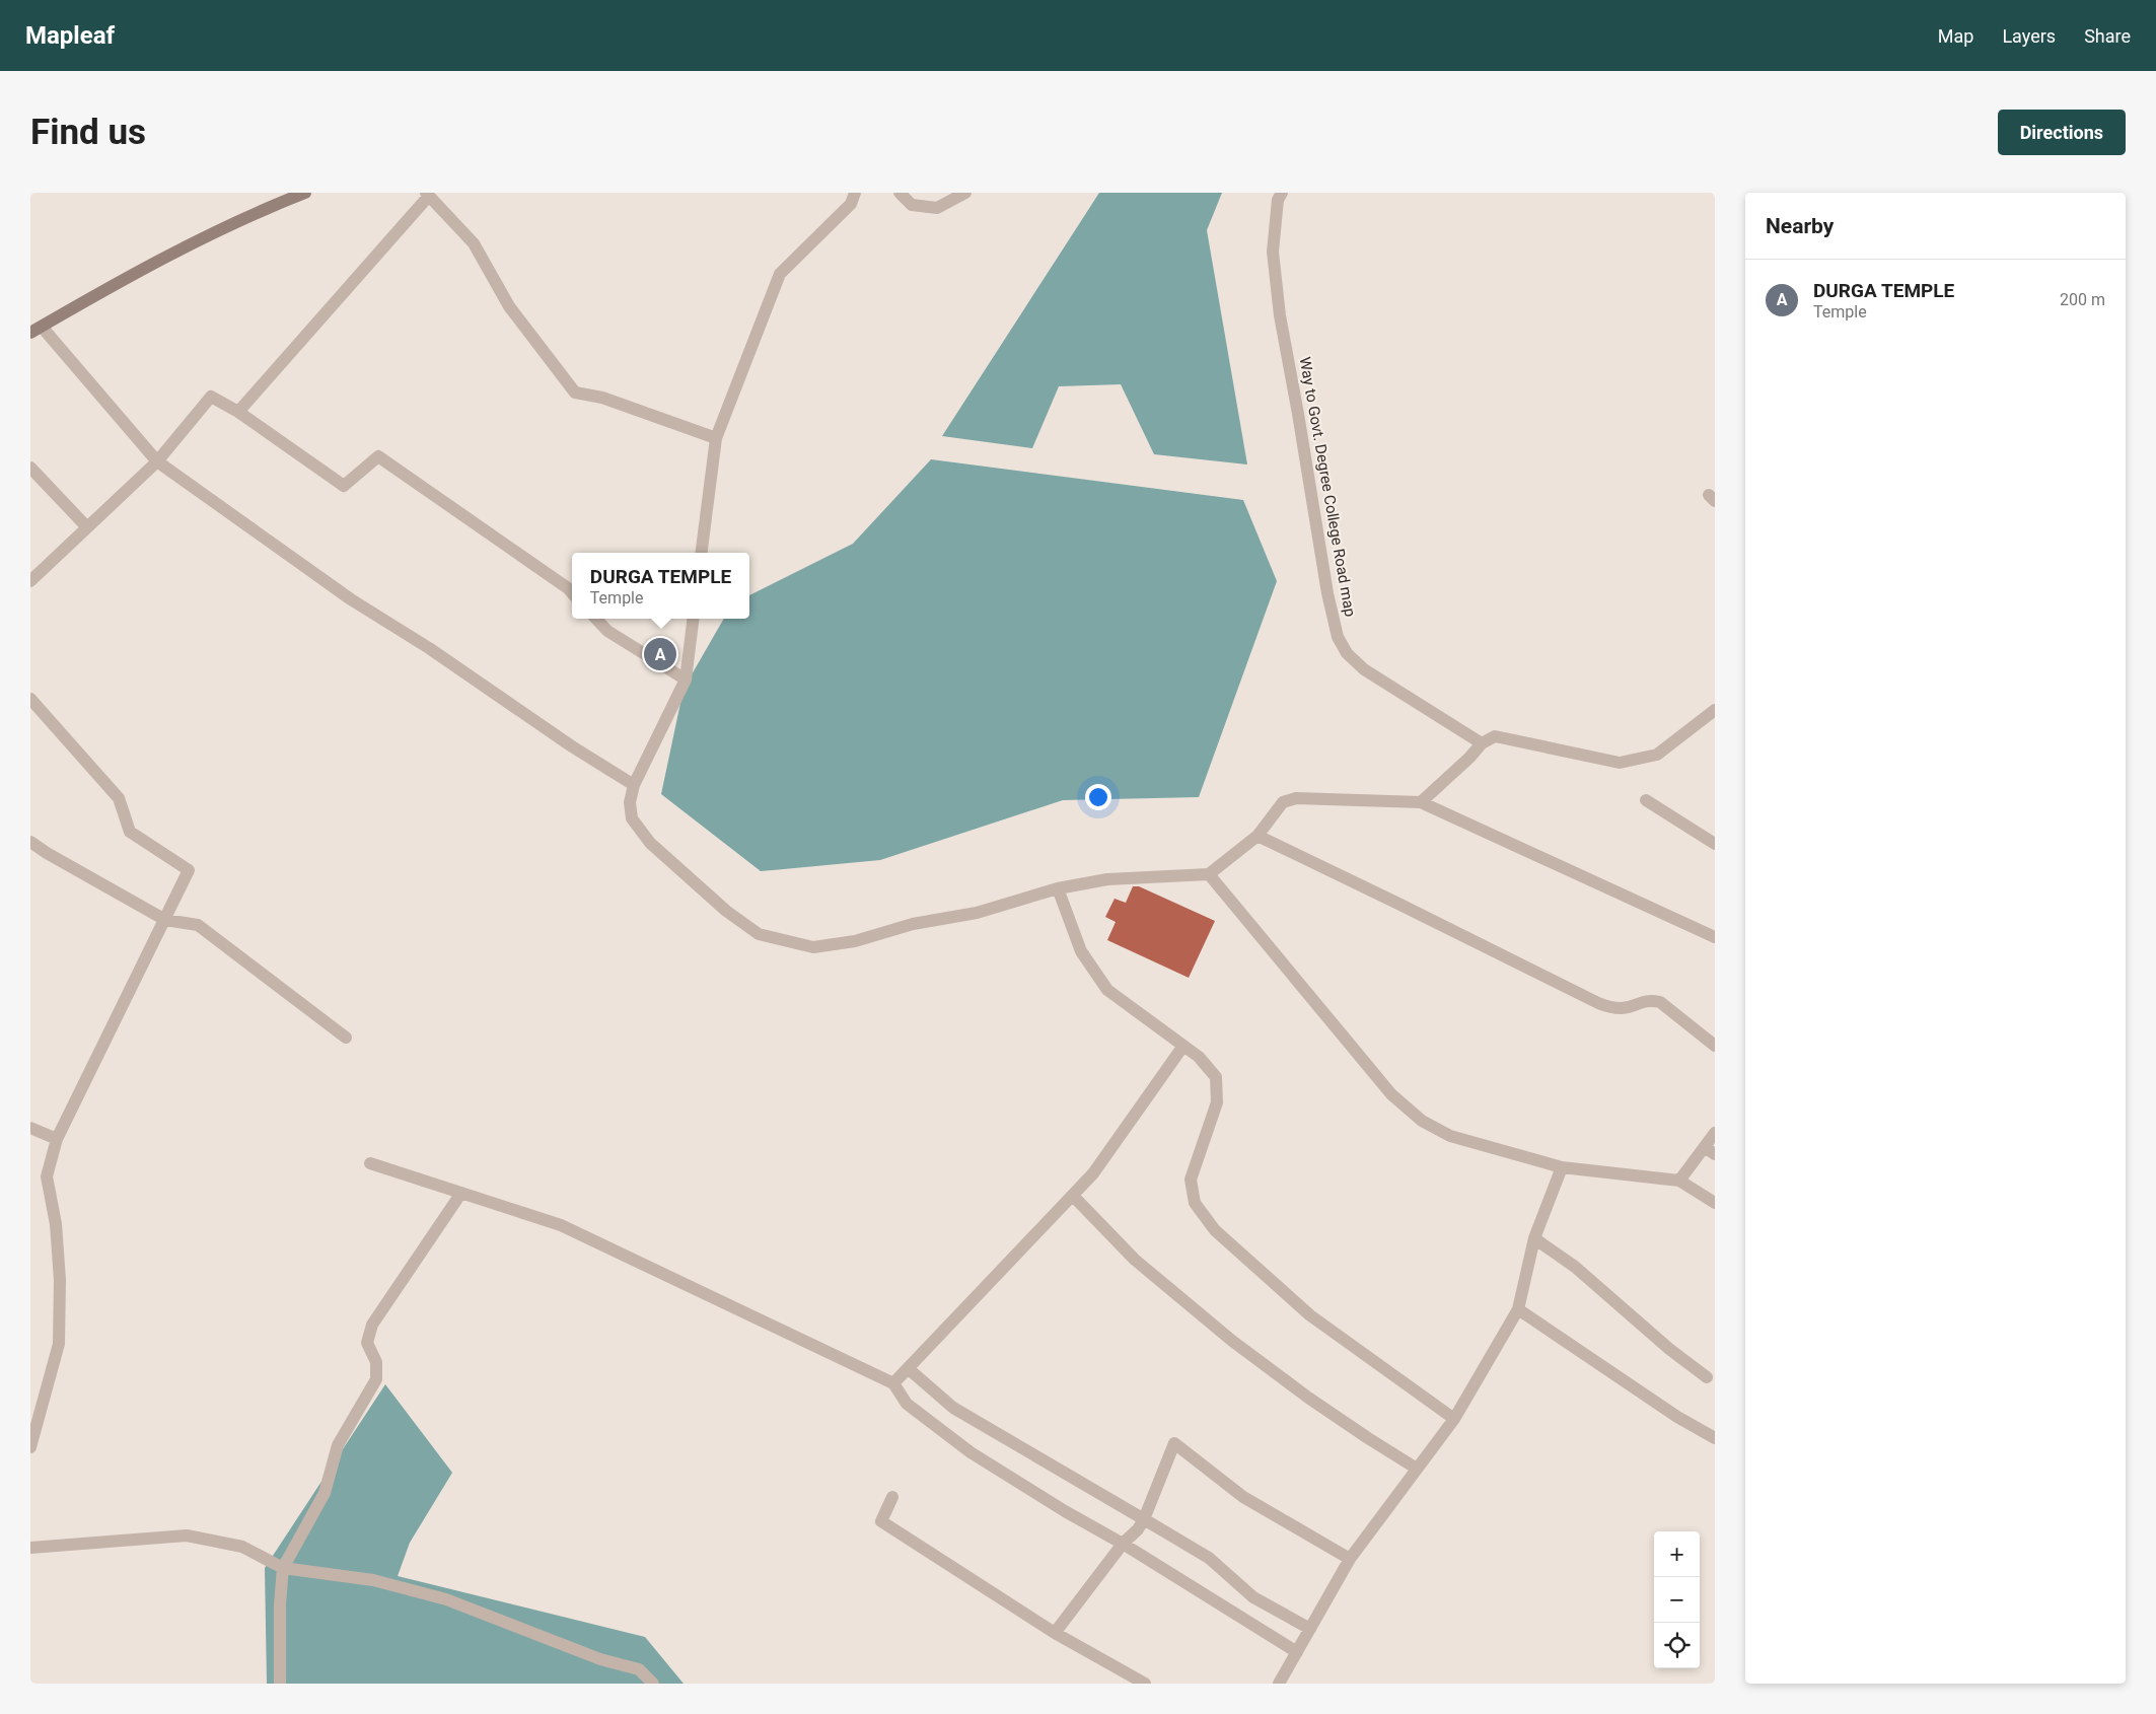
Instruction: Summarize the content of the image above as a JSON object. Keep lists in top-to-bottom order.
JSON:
{
  "streets": {
    "street": ["Way to Govt. Degree College Road map"]
  },
  "page": {
    "header": "Mapleaf",
    "nav": ["Map", "Layers", "Share"],
    "buttons": "Directions",
    "title": "Find us",
    "heading": "Nearby",
    "list": [
      {
        "mark": "A",
        "name": "DURGA TEMPLE",
        "note": "Temple",
        "value": "200 m"
      }
    ],
    "popup": ["DURGA TEMPLE", "Temple"],
    "pins": "A",
    "map_buttons": ["+", "−"]
  }
}
